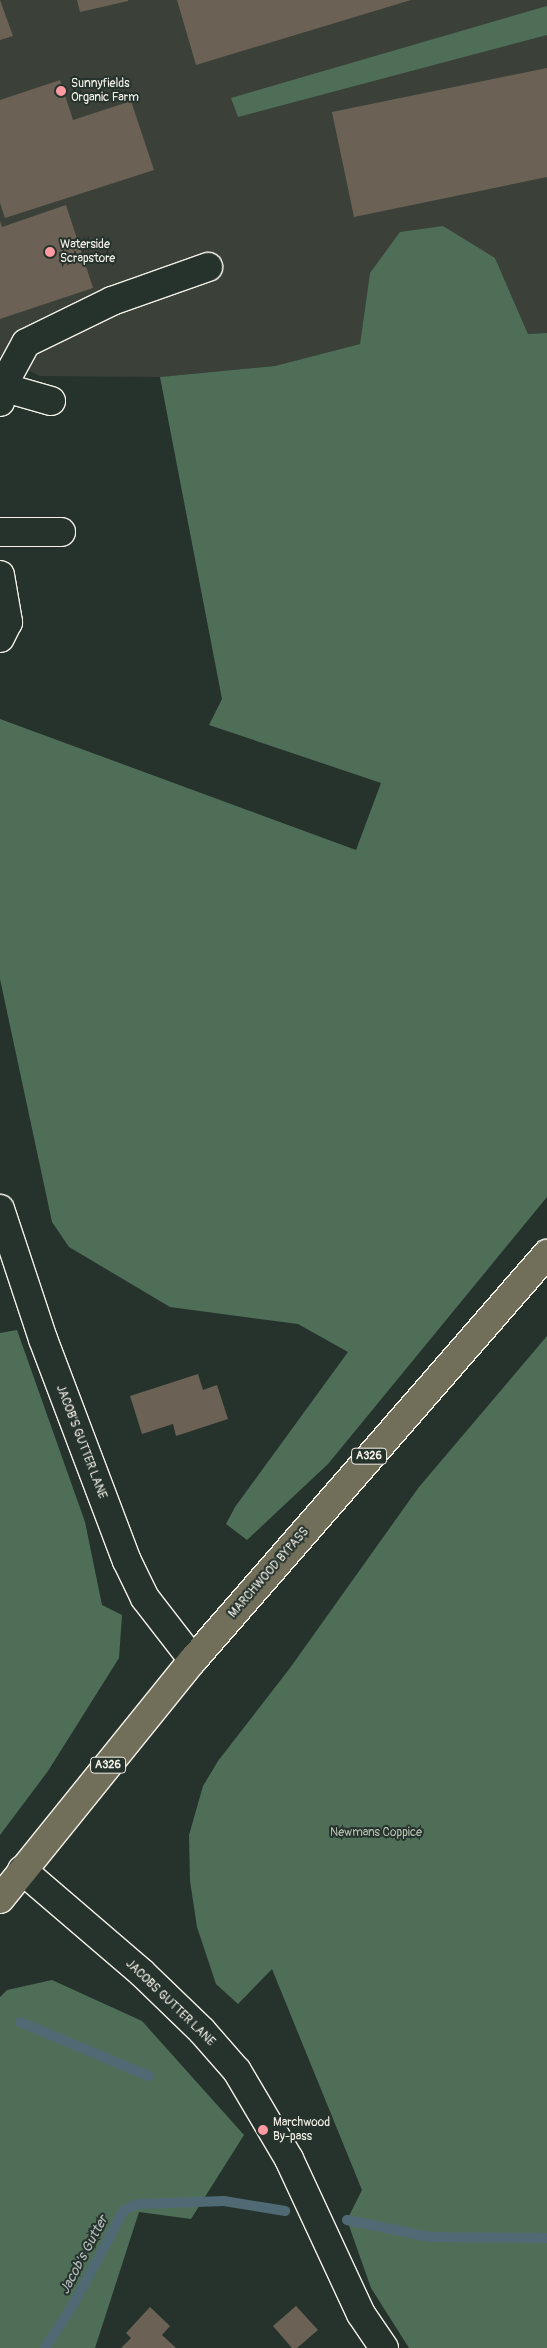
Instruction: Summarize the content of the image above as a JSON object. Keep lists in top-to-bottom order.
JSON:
{
  "streets": {
    "main road": ["A326", "MARCHWOOD BYPASS"],
    "street": ["JACOB'S GUTTER LANE", "JACOBS GUTTER LANE"]
  },
  "crossings": [
    ["JACOB'S GUTTER LANE", "MARCHWOOD BYPASS"],
    ["MARCHWOOD BYPASS", "JACOBS GUTTER LANE"]
  ],
  "water": ["Jacob's Gutter"],
  "parks": ["Newmans Coppice"],
  "places": ["Sunnyfields Organic Farm", "Waterside Scrapstore", "Marchwood By-pass"]
}
